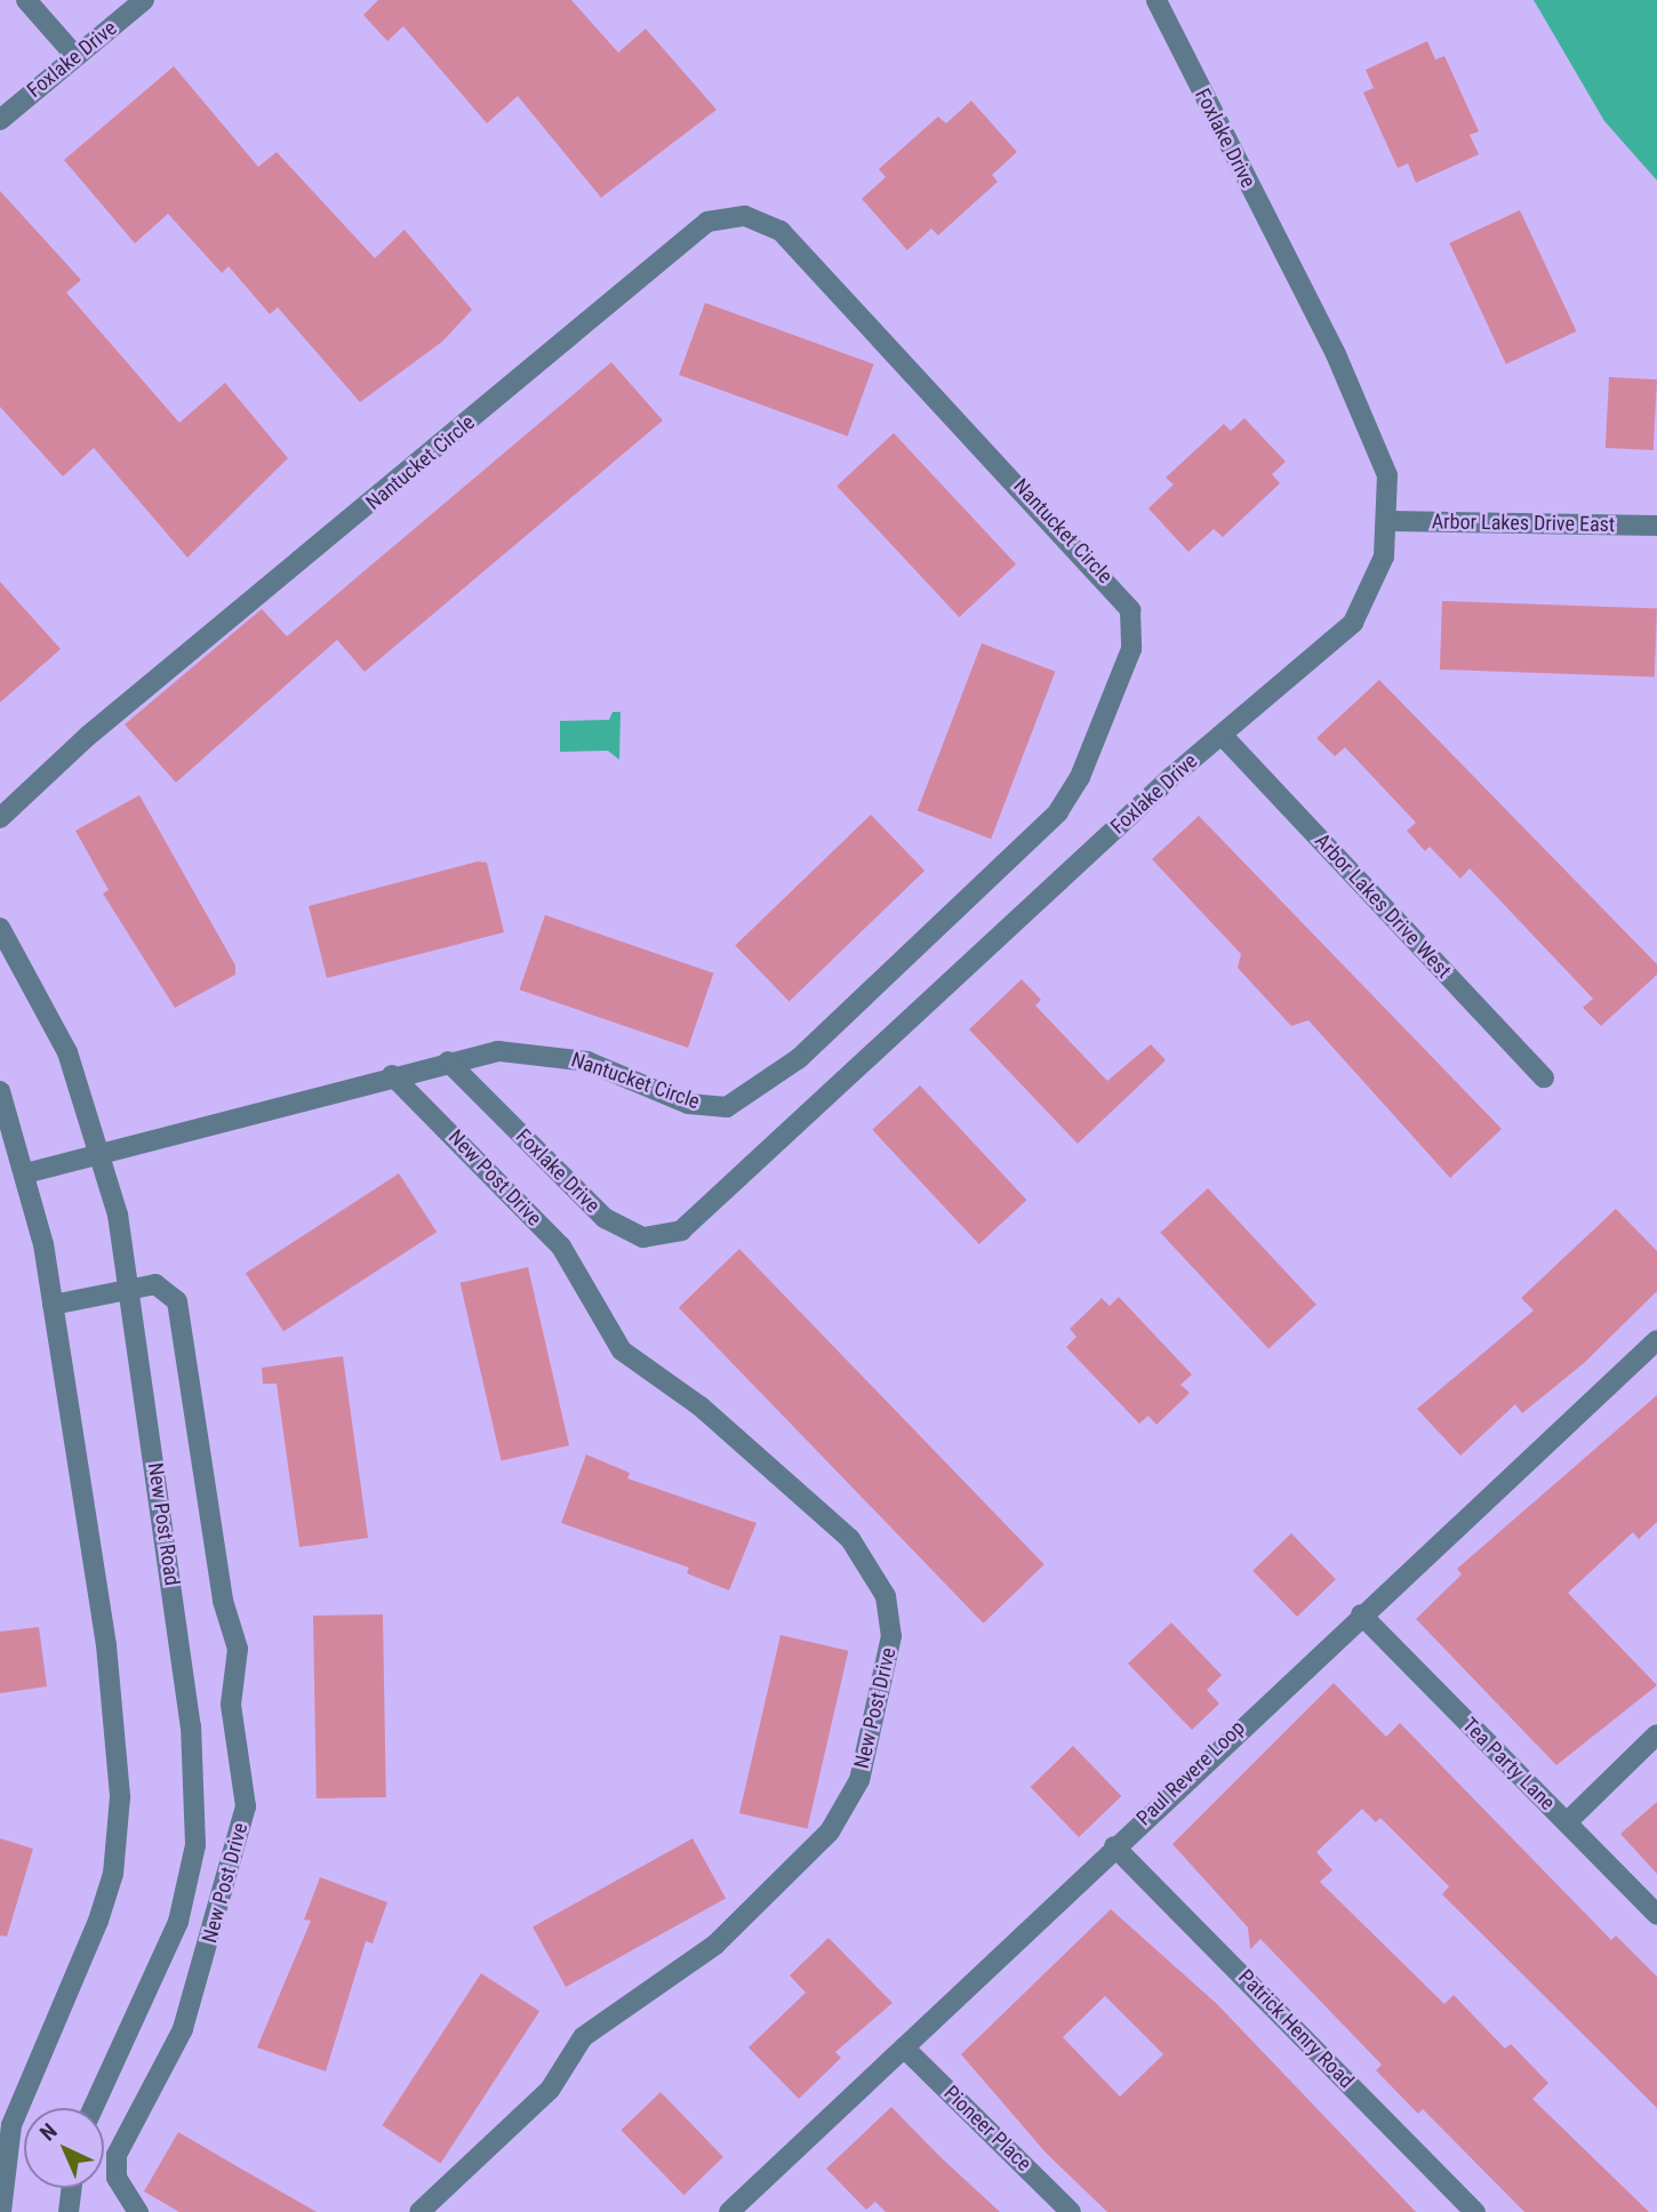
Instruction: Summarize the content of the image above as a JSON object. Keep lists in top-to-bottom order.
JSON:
{
  "streets": {
    "street": [
      "Foxlake Drive",
      "Nantucket Circle",
      "Arbor Lakes Drive East",
      "Arbor Lakes Drive West",
      "New Post Drive",
      "New Post Road",
      "Tea Party Lane",
      "Paul Revere Loop",
      "Patrick Henry Road",
      "Pioneer Place"
    ]
  },
  "crossings": [
    ["Foxlake Drive", "Nantucket Circle"],
    ["Foxlake Drive", "Arbor Lakes Drive East"],
    ["Foxlake Drive", "Arbor Lakes Drive West"],
    ["Nantucket Circle", "New Post Drive"],
    ["Nantucket Circle", "New Post Road"],
    ["New Post Drive", "New Post Road"],
    ["Tea Party Lane", "Paul Revere Loop"],
    ["Paul Revere Loop", "Patrick Henry Road"],
    ["Paul Revere Loop", "Pioneer Place"]
  ],
  "north": "top left"
}
